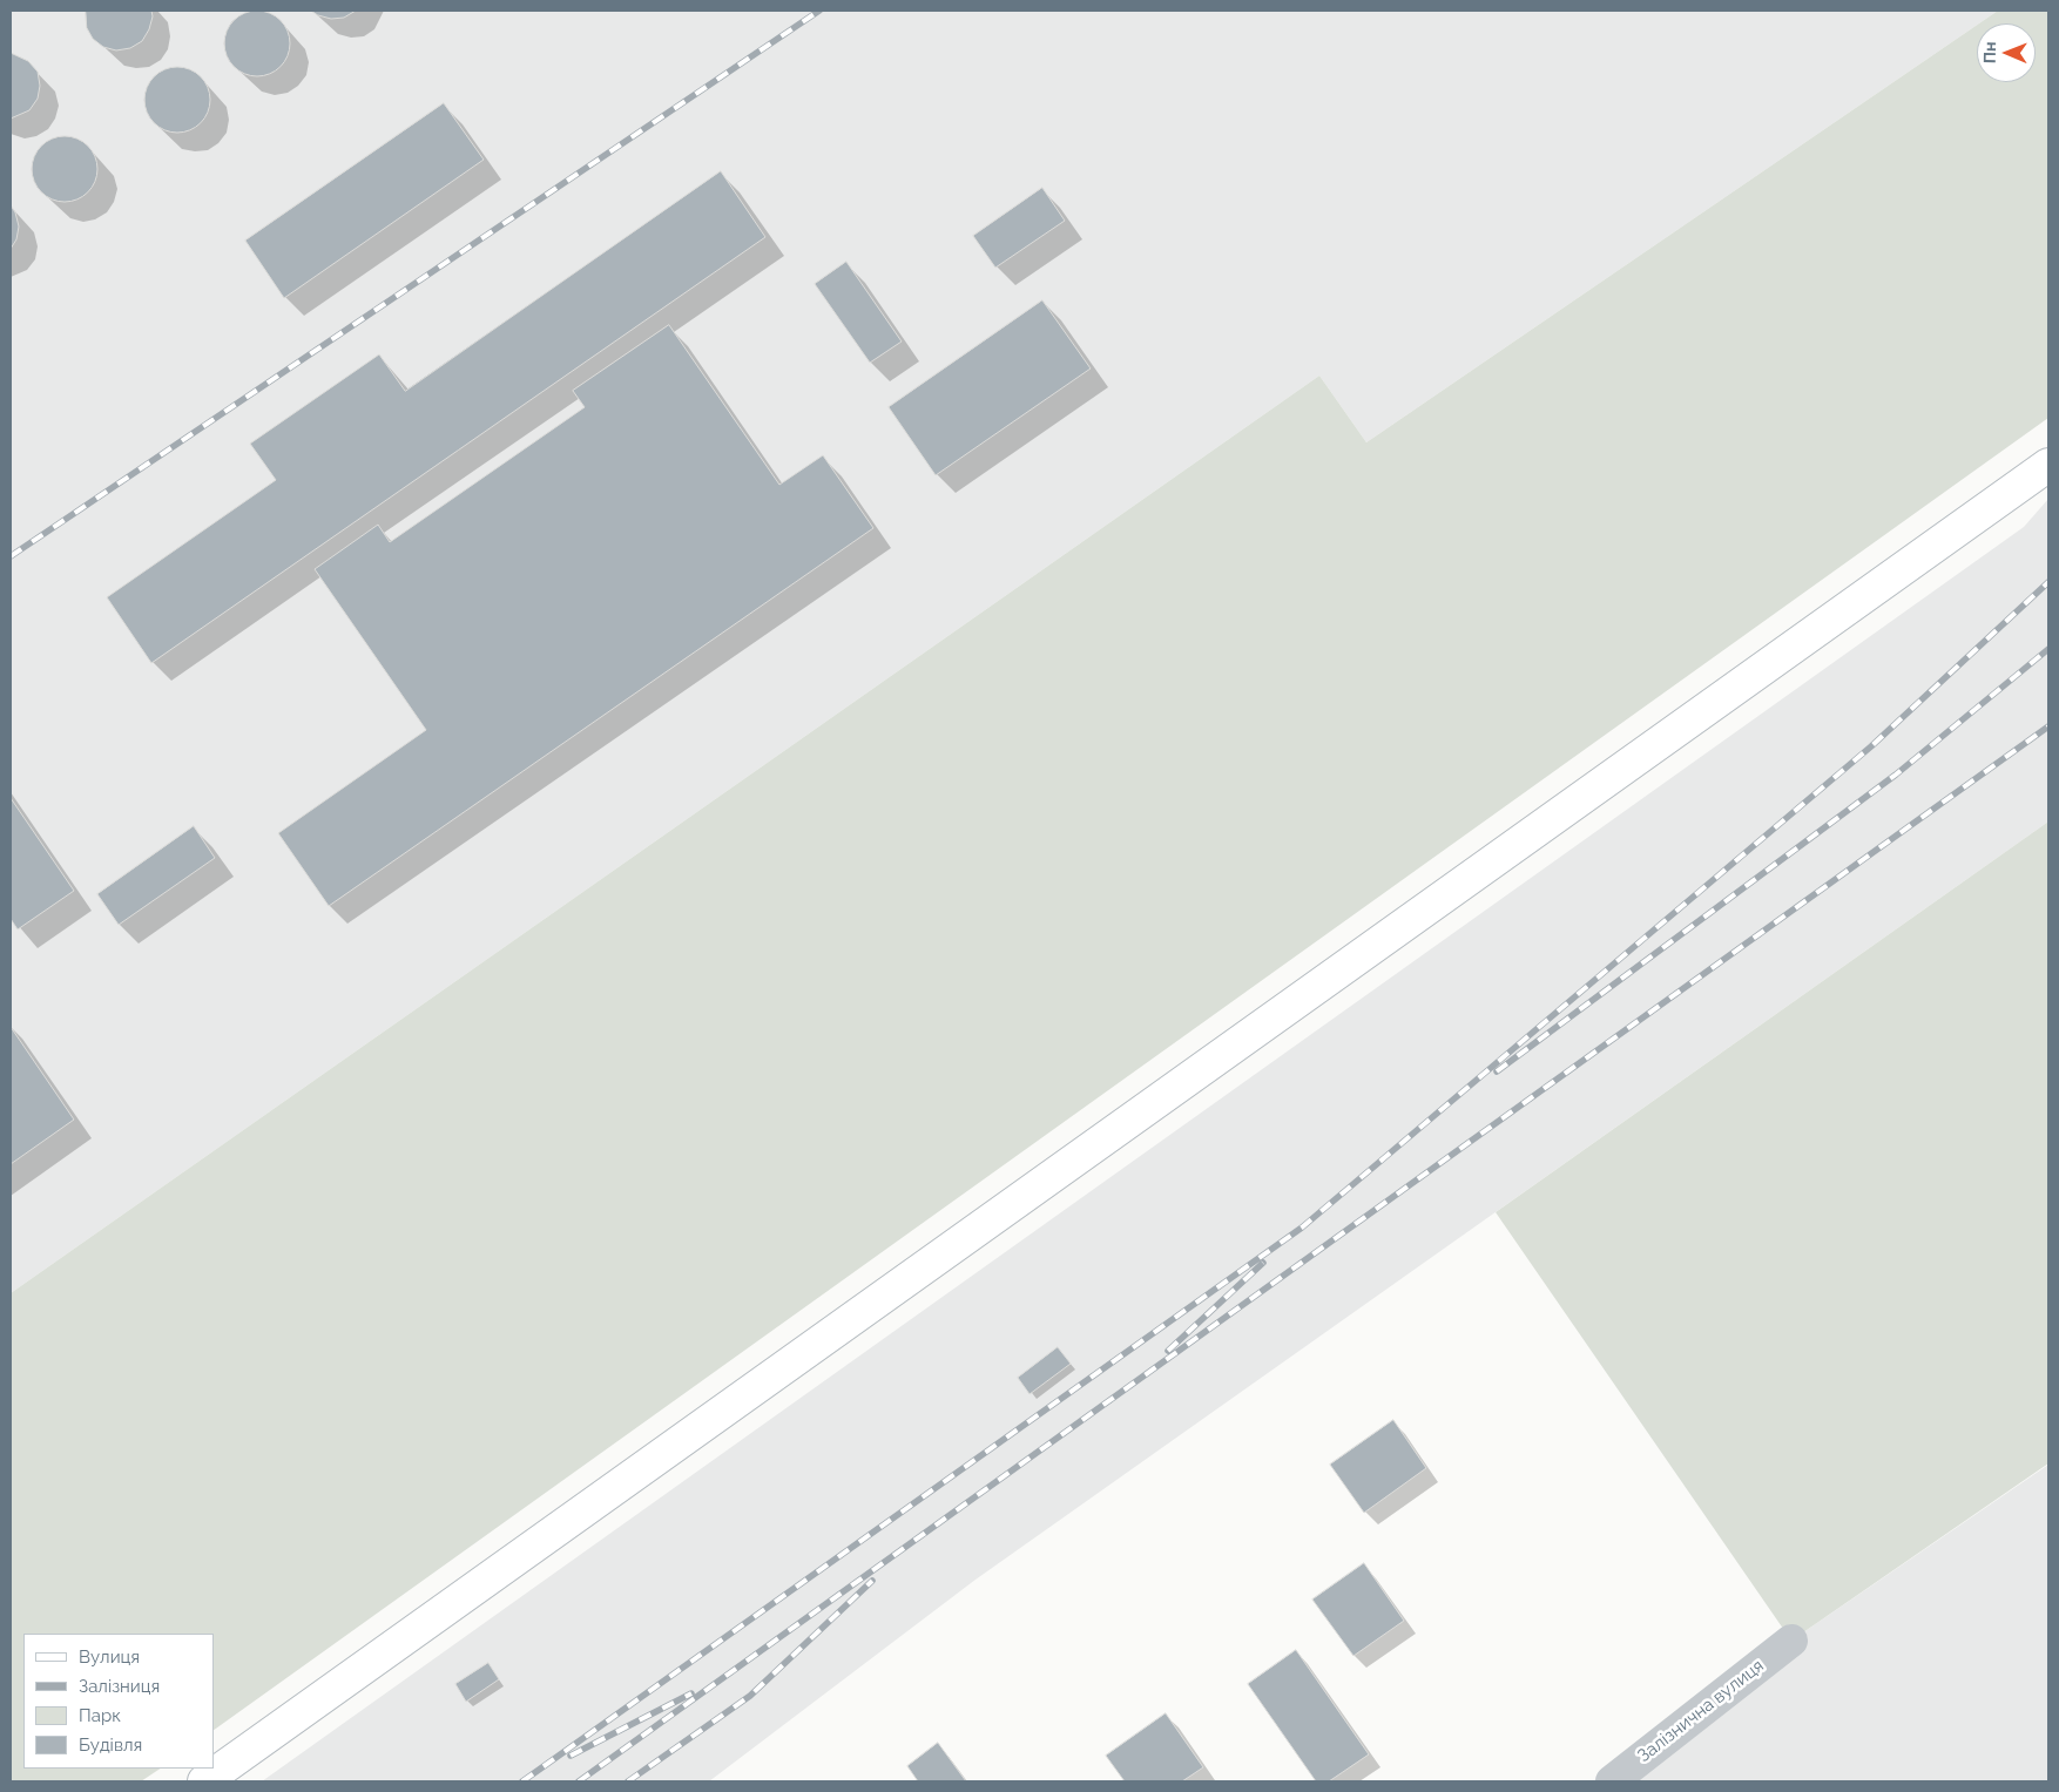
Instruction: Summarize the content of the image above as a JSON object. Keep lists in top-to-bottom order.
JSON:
{
  "streets": {
    "street": ["Залізнична вулиця"]
  },
  "legend": [
    "Вулиця",
    "Залізниця",
    "Парк",
    "Будівля"
  ],
  "north": "left"
}
